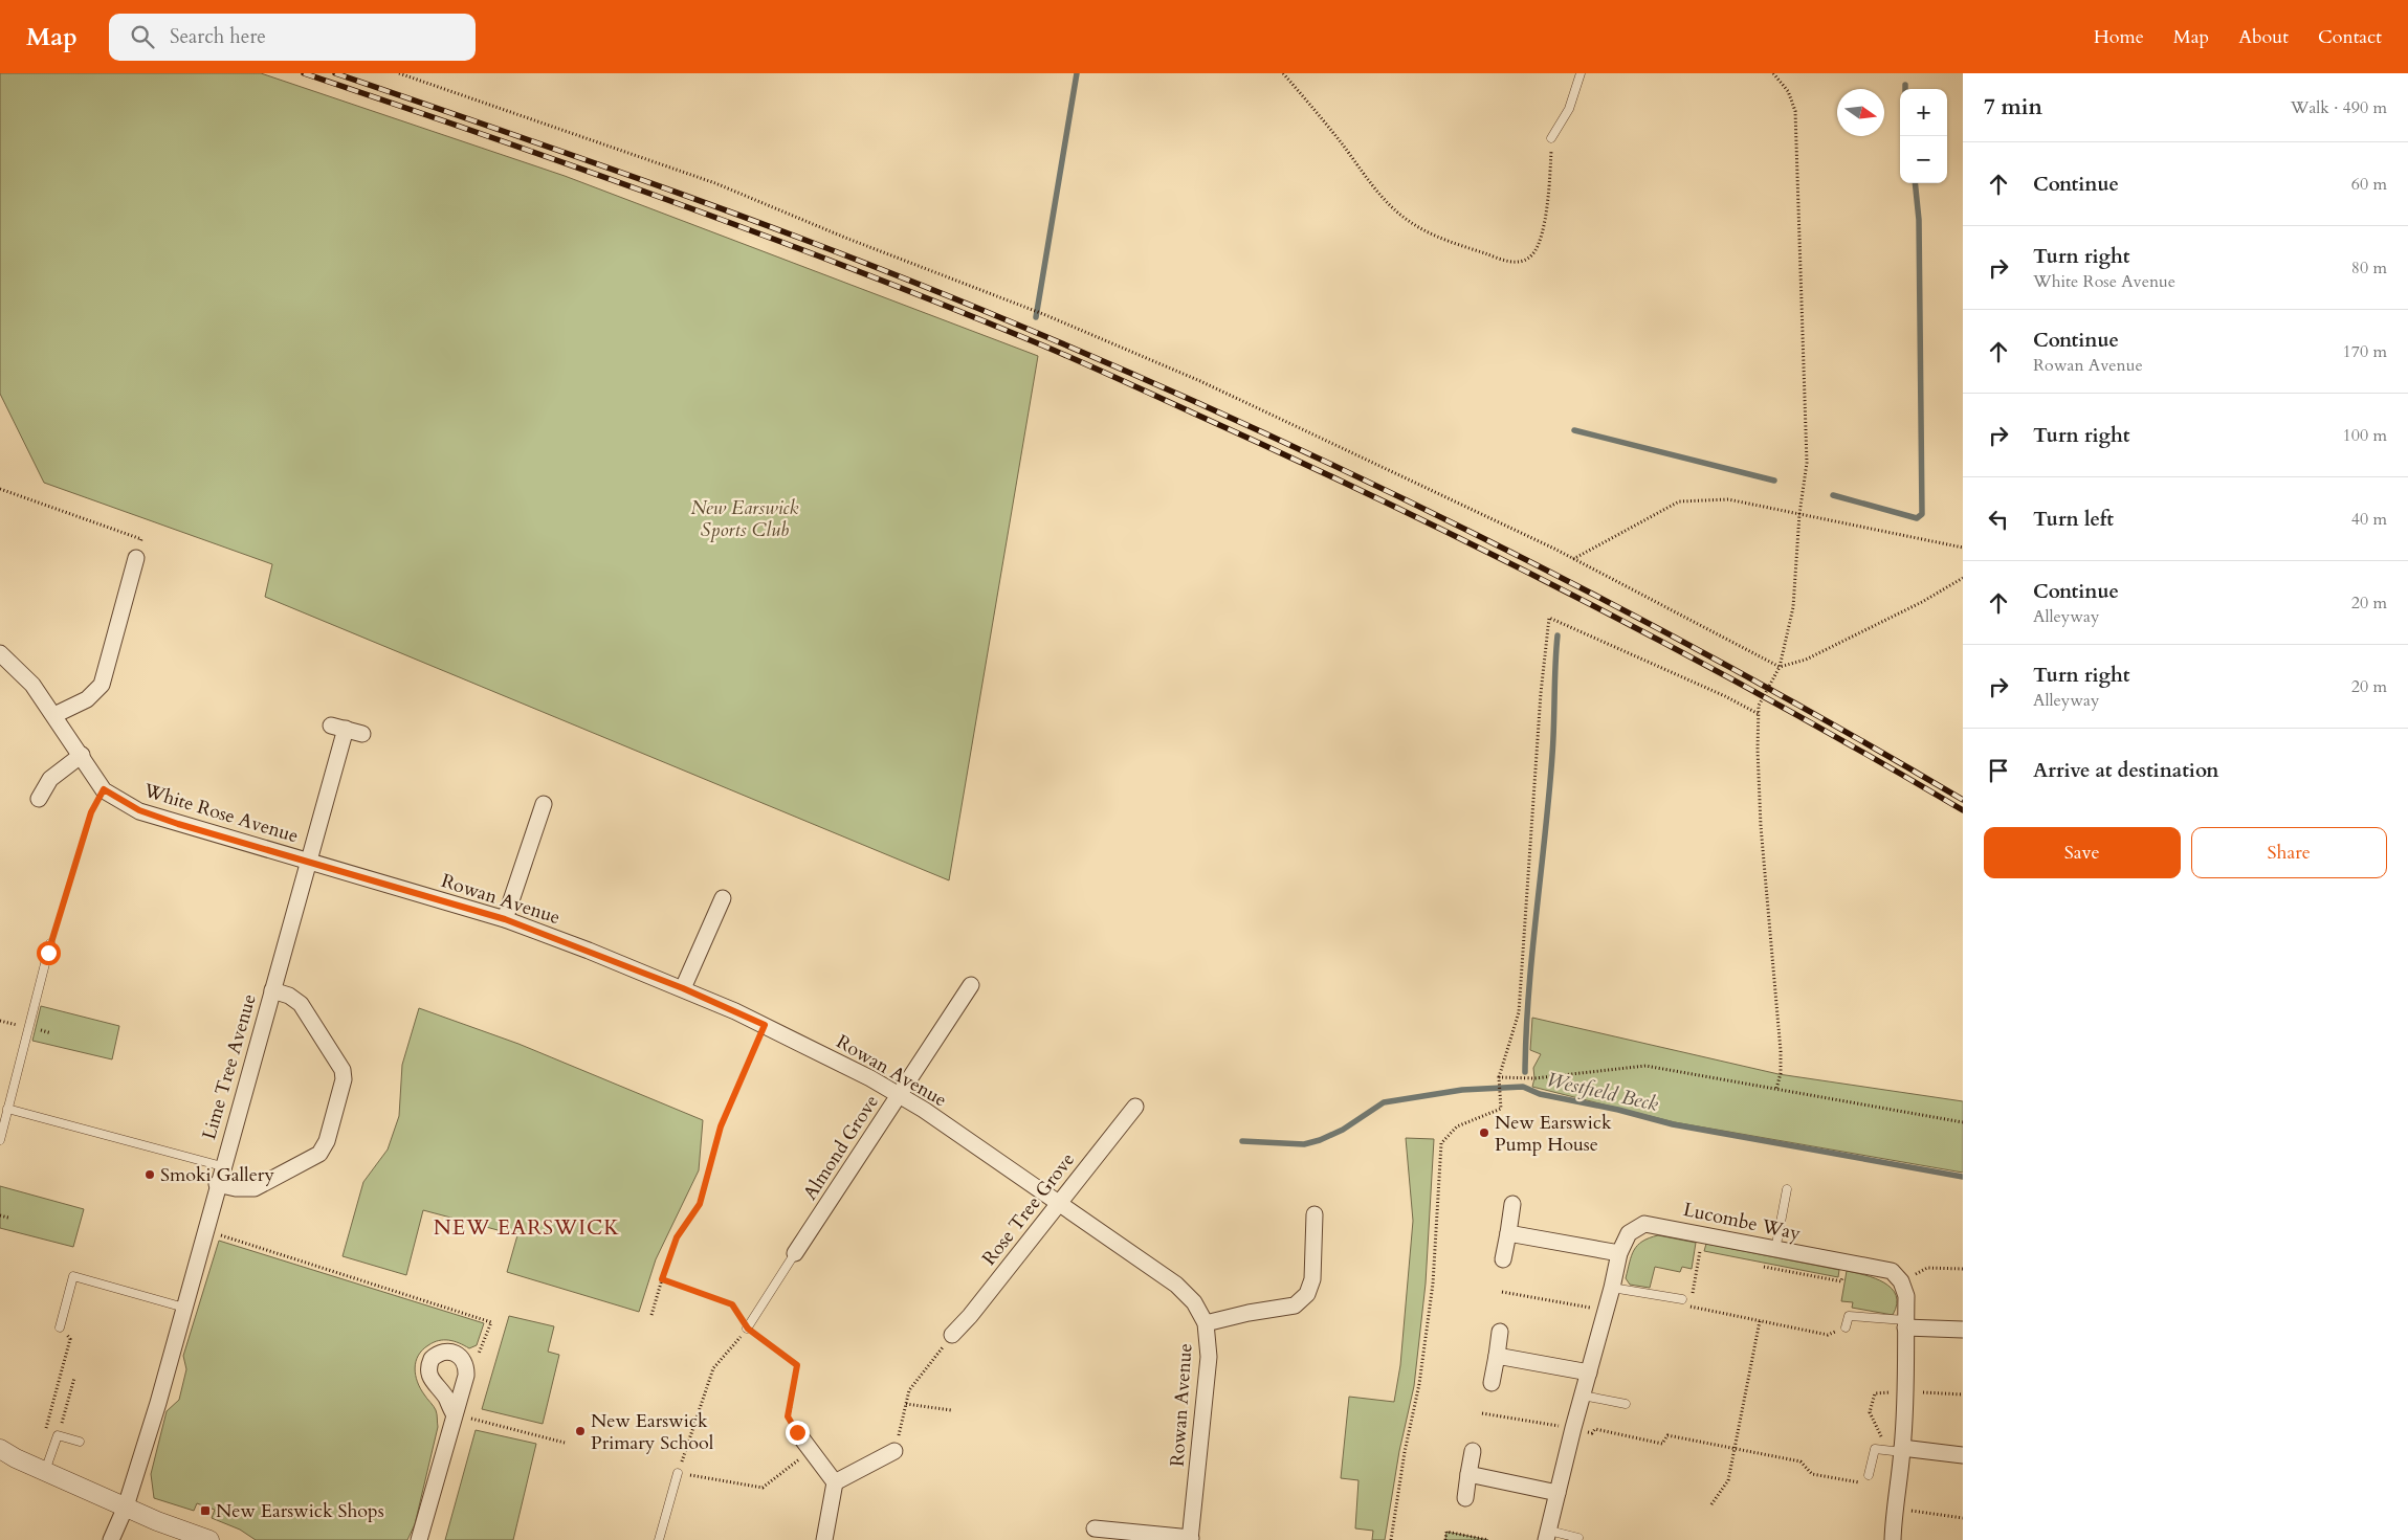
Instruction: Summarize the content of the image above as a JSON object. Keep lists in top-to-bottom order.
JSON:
{
  "streets": {
    "street": [
      "White Rose Avenue",
      "Rowan Avenue",
      "Lime Tree Avenue",
      "Almond Grove",
      "Rose Tree Grove",
      "Lucombe Way"
    ]
  },
  "crossings": [
    ["White Rose Avenue", "Rowan Avenue"],
    ["White Rose Avenue", "Lime Tree Avenue"],
    ["Rowan Avenue", "Lime Tree Avenue"],
    ["Rowan Avenue", "Almond Grove"],
    ["Rowan Avenue", "Rose Tree Grove"]
  ],
  "districts": ["NEW EARSWICK"],
  "water": ["Westfield Beck"],
  "parks": ["New Earswick Sports Club"],
  "places": {
    "other": ["New Earswick Pump House", "Smoki Gallery", "New Earswick Primary School"],
    "transit": ["New Earswick Shops"]
  },
  "north": "right",
  "page": {
    "header": "Map",
    "search": "Search here",
    "nav": [
      "Home",
      "Map",
      "About",
      "Contact"
    ],
    "heading": ["7 min", "Walk · 490 m"],
    "map_buttons": ["+", "−"],
    "list": [
      ["Continue", "60 m"],
      ["Turn right", "White Rose Avenue", "80 m"],
      ["Continue", "Rowan Avenue", "170 m"],
      ["Turn right", "100 m"],
      ["Turn left", "40 m"],
      ["Continue", "Alleyway", "20 m"],
      ["Turn right", "Alleyway", "20 m"],
      "Arrive at destination"
    ],
    "buttons": ["Save", "Share"]
  }
}
